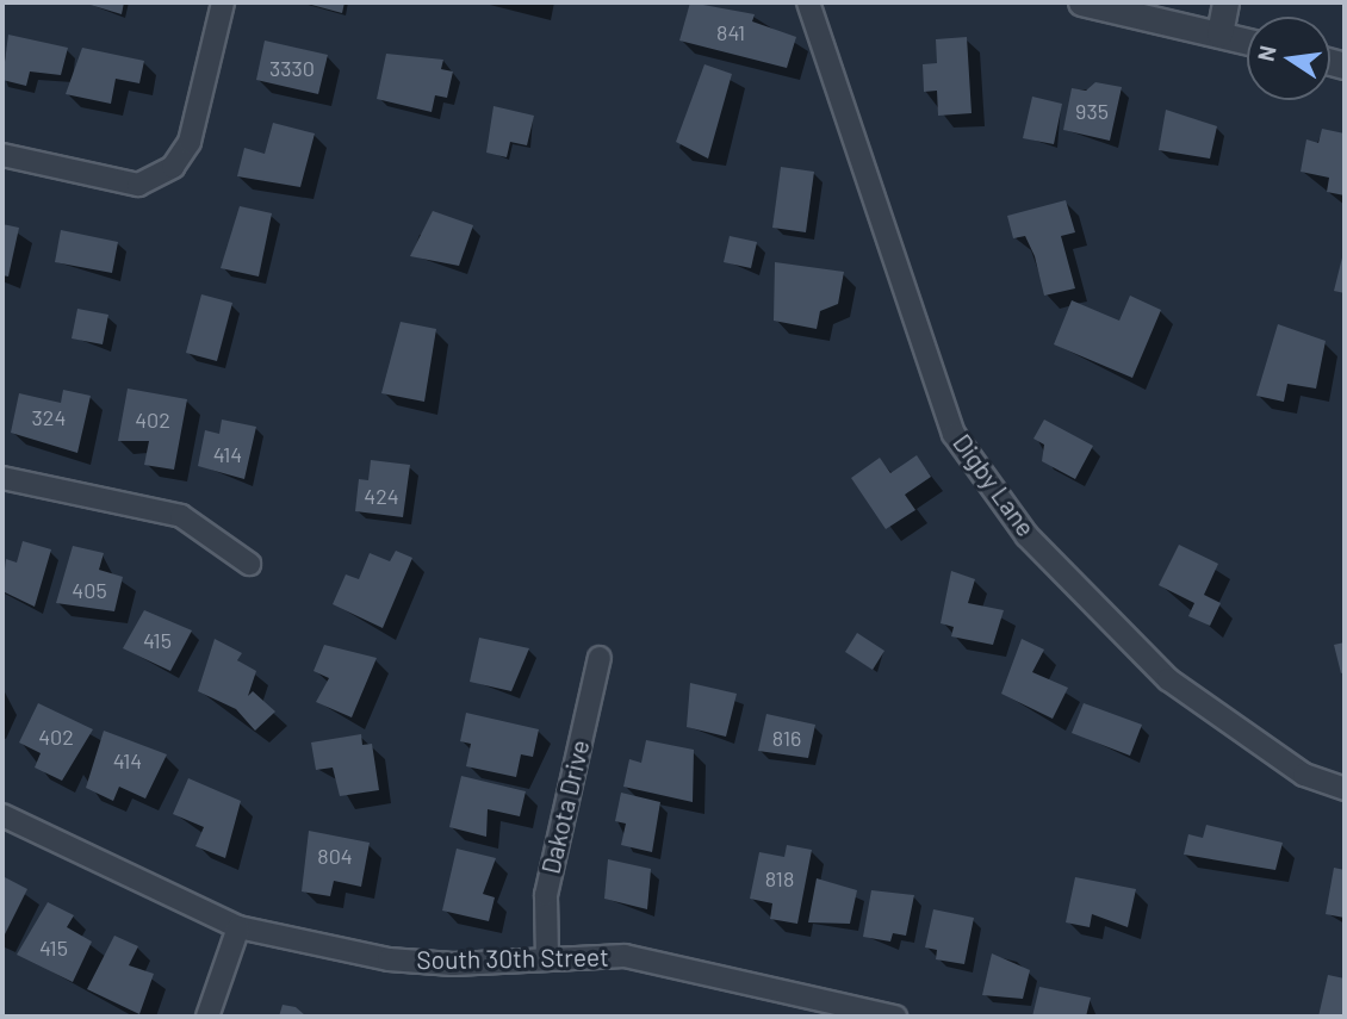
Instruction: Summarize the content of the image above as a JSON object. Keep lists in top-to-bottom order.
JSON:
{
  "streets": {
    "street": ["Digby Lane", "Dakota Drive", "South 30th Street"]
  },
  "crossings": [
    ["Dakota Drive", "South 30th Street"]
  ],
  "house_numbers": [
    "841",
    "3330",
    "935",
    "324",
    "402",
    "414",
    "424",
    "405",
    "415",
    "402",
    "816",
    "414",
    "804",
    "818",
    "415"
  ],
  "north": "left"
}
